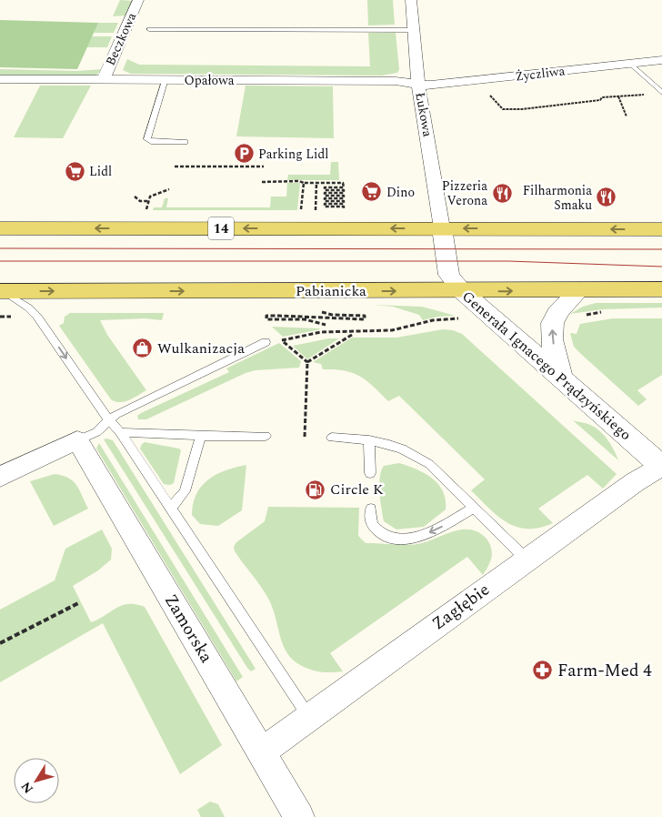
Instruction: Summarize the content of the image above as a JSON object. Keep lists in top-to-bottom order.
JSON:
{
  "streets": {
    "main road": ["14", "Pabianicka"],
    "street": [
      "Beczkowa",
      "Życzliwa",
      "Opałowa",
      "Łukowa",
      "Generała Ignacego Prądzyńskiego",
      "Zagłębie",
      "Zamorska"
    ]
  },
  "crossings": [
    ["Beczkowa", "Opałowa"],
    ["Życzliwa", "Opałowa"],
    ["Życzliwa", "Łukowa"],
    ["Opałowa", "Łukowa"],
    ["Łukowa", "14"],
    ["Łukowa", "Generała Ignacego Prądzyńskiego"],
    ["14", "Generała Ignacego Prądzyńskiego"],
    ["Pabianicka", "Generała Ignacego Prądzyńskiego"],
    ["Generała Ignacego Prądzyńskiego", "Zagłębie"],
    ["Zagłębie", "Zamorska"]
  ],
  "places": {
    "parking": ["Parking Lidl"],
    "supermarket": ["Lidl", "Dino"],
    "restaurant": ["Pizzeria Verona", "Filharmonia Smaku"],
    "shop": ["Wulkanizacja"],
    "fuel station": ["Circle K"],
    "pharmacy": ["Farm-Med 4"]
  },
  "north": "bottom left"
}
